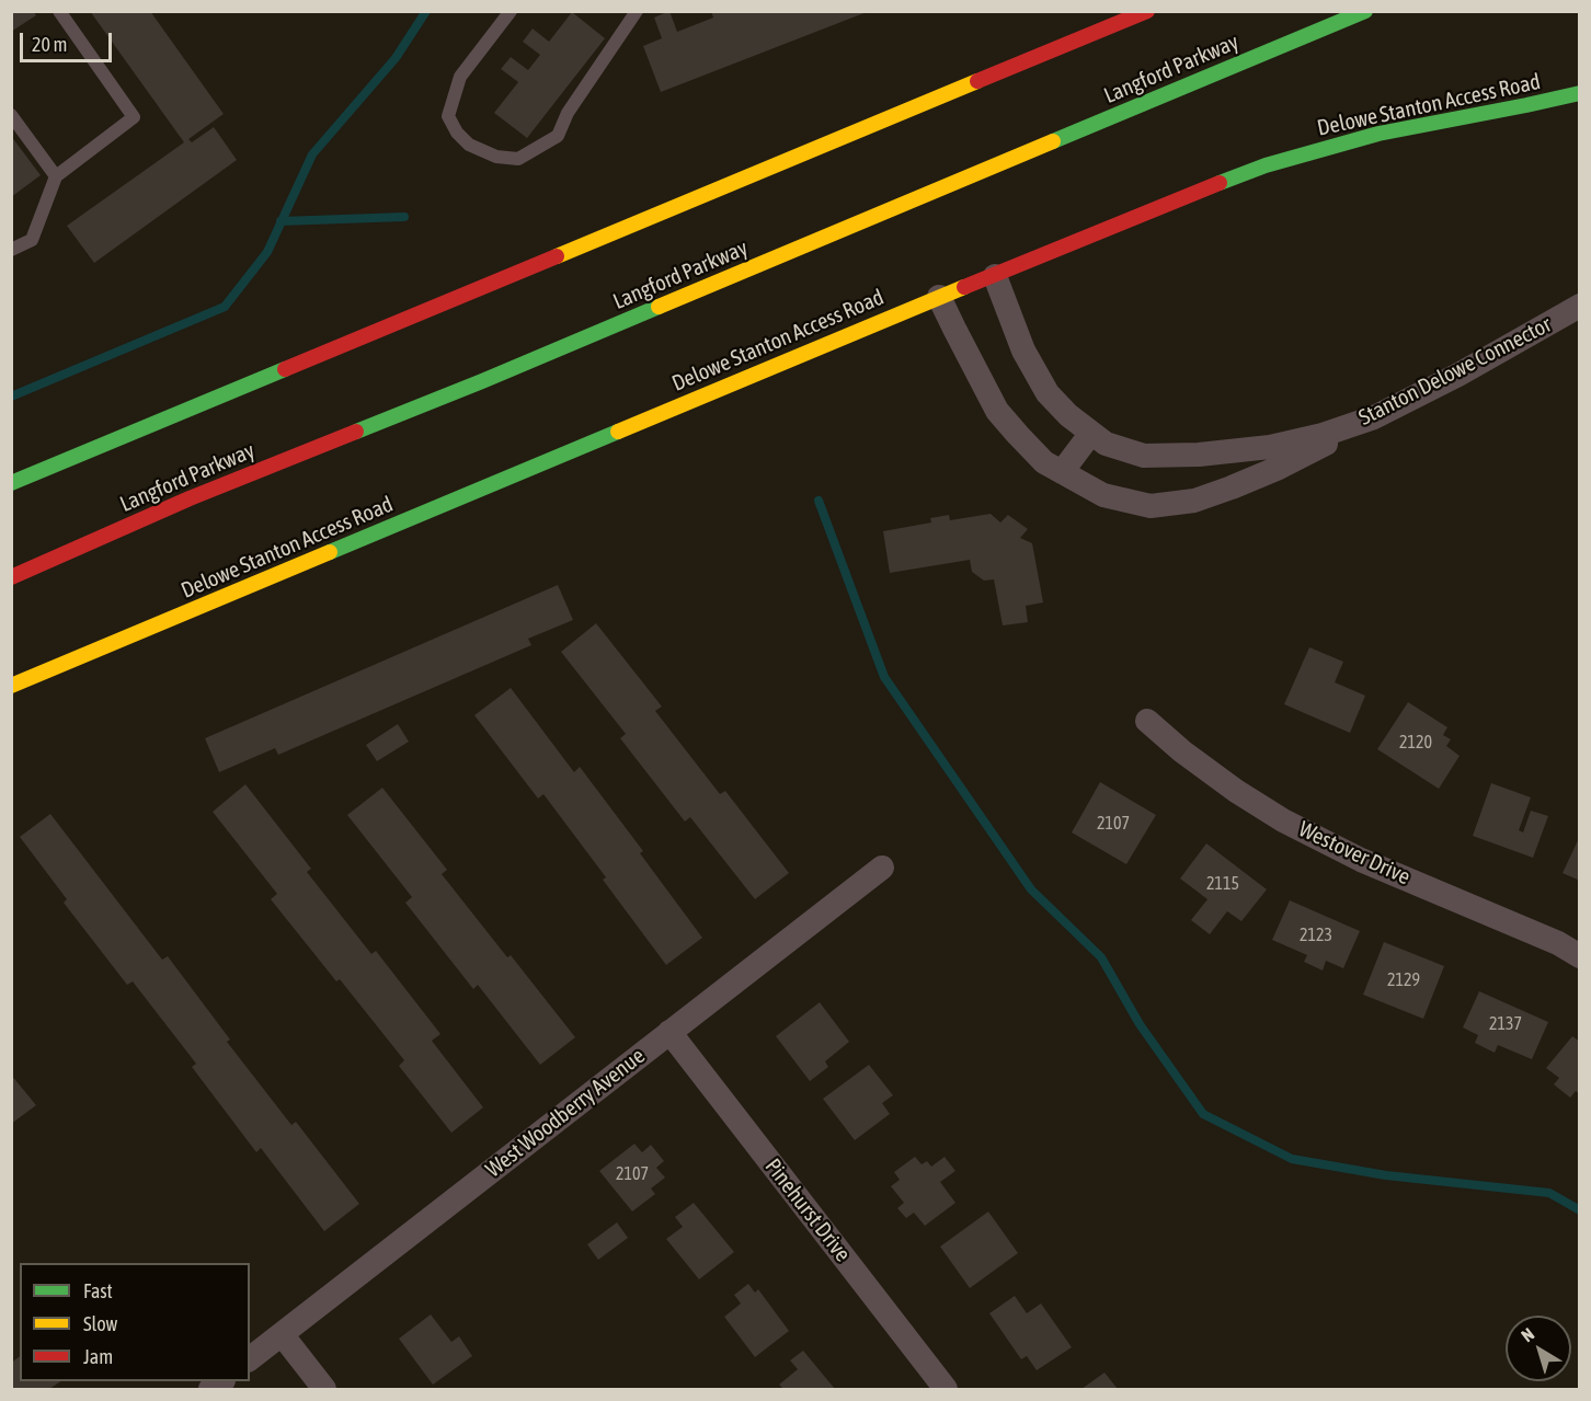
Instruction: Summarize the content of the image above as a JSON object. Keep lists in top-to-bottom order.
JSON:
{
  "streets": {
    "main road": ["Langford Parkway", "Delowe Stanton Access Road"],
    "street": [
      "Stanton Delowe Connector",
      "Westover Drive",
      "West Woodberry Avenue",
      "Pinehurst Drive"
    ]
  },
  "crossings": [
    ["Delowe Stanton Access Road", "Stanton Delowe Connector"],
    ["West Woodberry Avenue", "Pinehurst Drive"]
  ],
  "house_numbers": [
    "2120",
    "2107",
    "2115",
    "2123",
    "2129",
    "2137",
    "2107"
  ],
  "legend": ["Fast", "Slow", "Jam"],
  "scale_bar": "20 m",
  "north": "top left"
}
